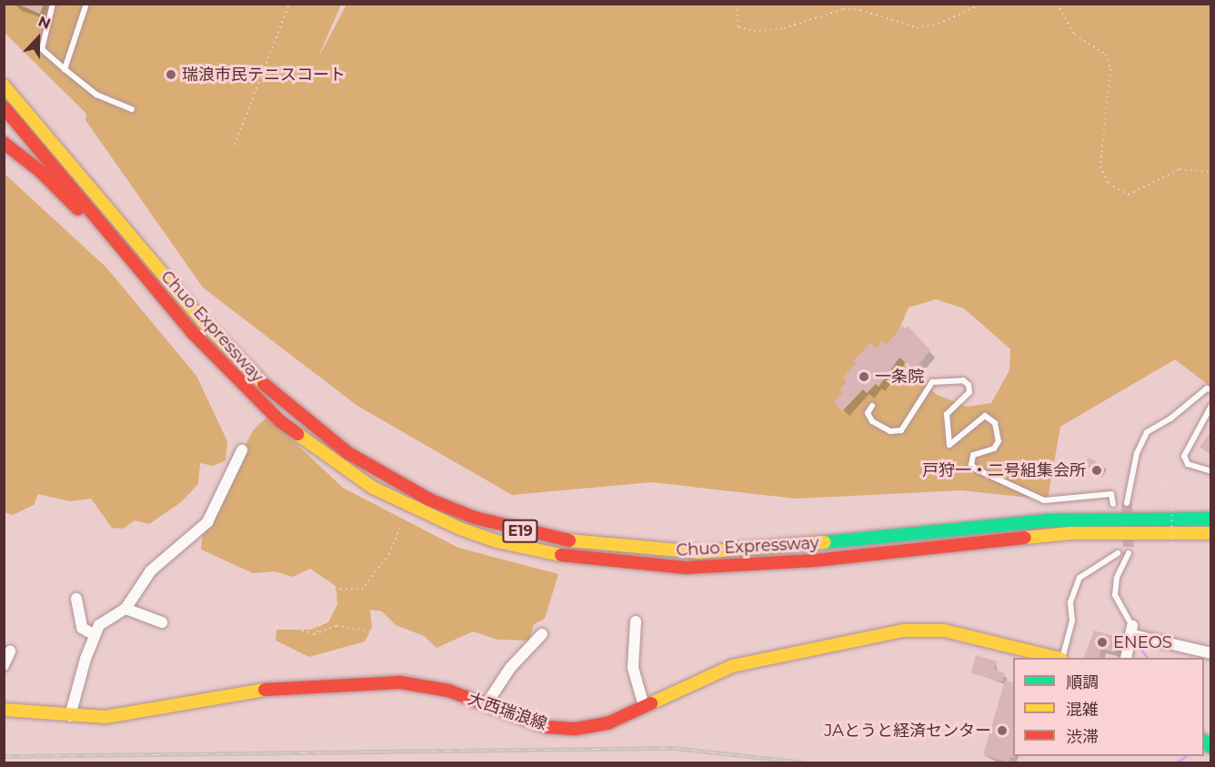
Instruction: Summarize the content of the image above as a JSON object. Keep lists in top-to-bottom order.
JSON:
{
  "streets": {
    "main road": ["Chuo Expressway", "E19", "大西瑞浪線"]
  },
  "places": [
    "瑞浪市民テニスコート",
    "一条院",
    "戸狩一・二号組集会所",
    "ENEOS",
    "JAとうと経済センター"
  ],
  "legend": ["順調", "混雑", "渋滞"],
  "north": "top"
}
